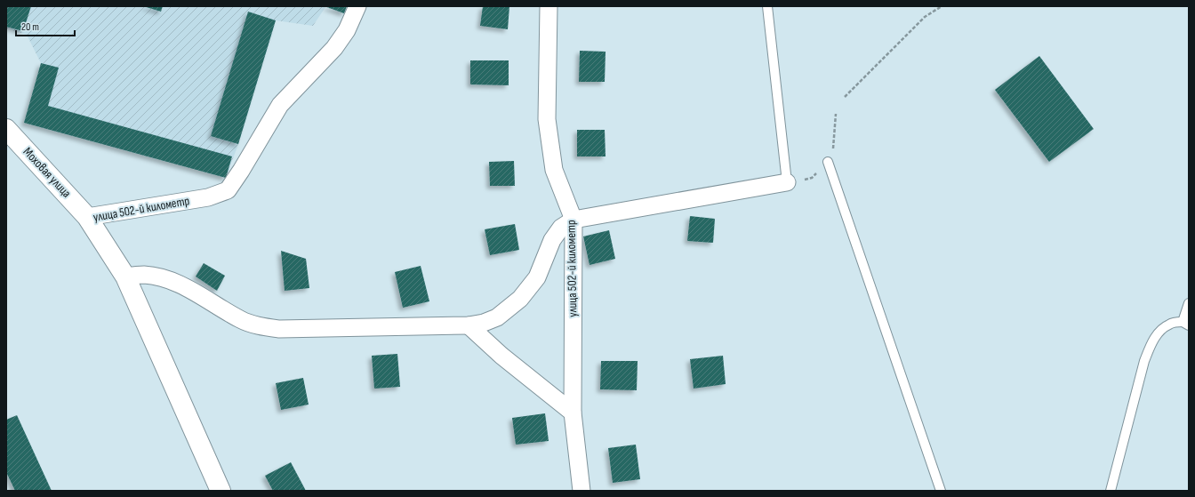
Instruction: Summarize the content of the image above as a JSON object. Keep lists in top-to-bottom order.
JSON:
{
  "streets": {
    "street": ["Моховая улица", "улица 502-й километр"]
  },
  "crossings": [
    ["Моховая улица", "улица 502-й километр"]
  ],
  "scale_bar": "20 m"
}
